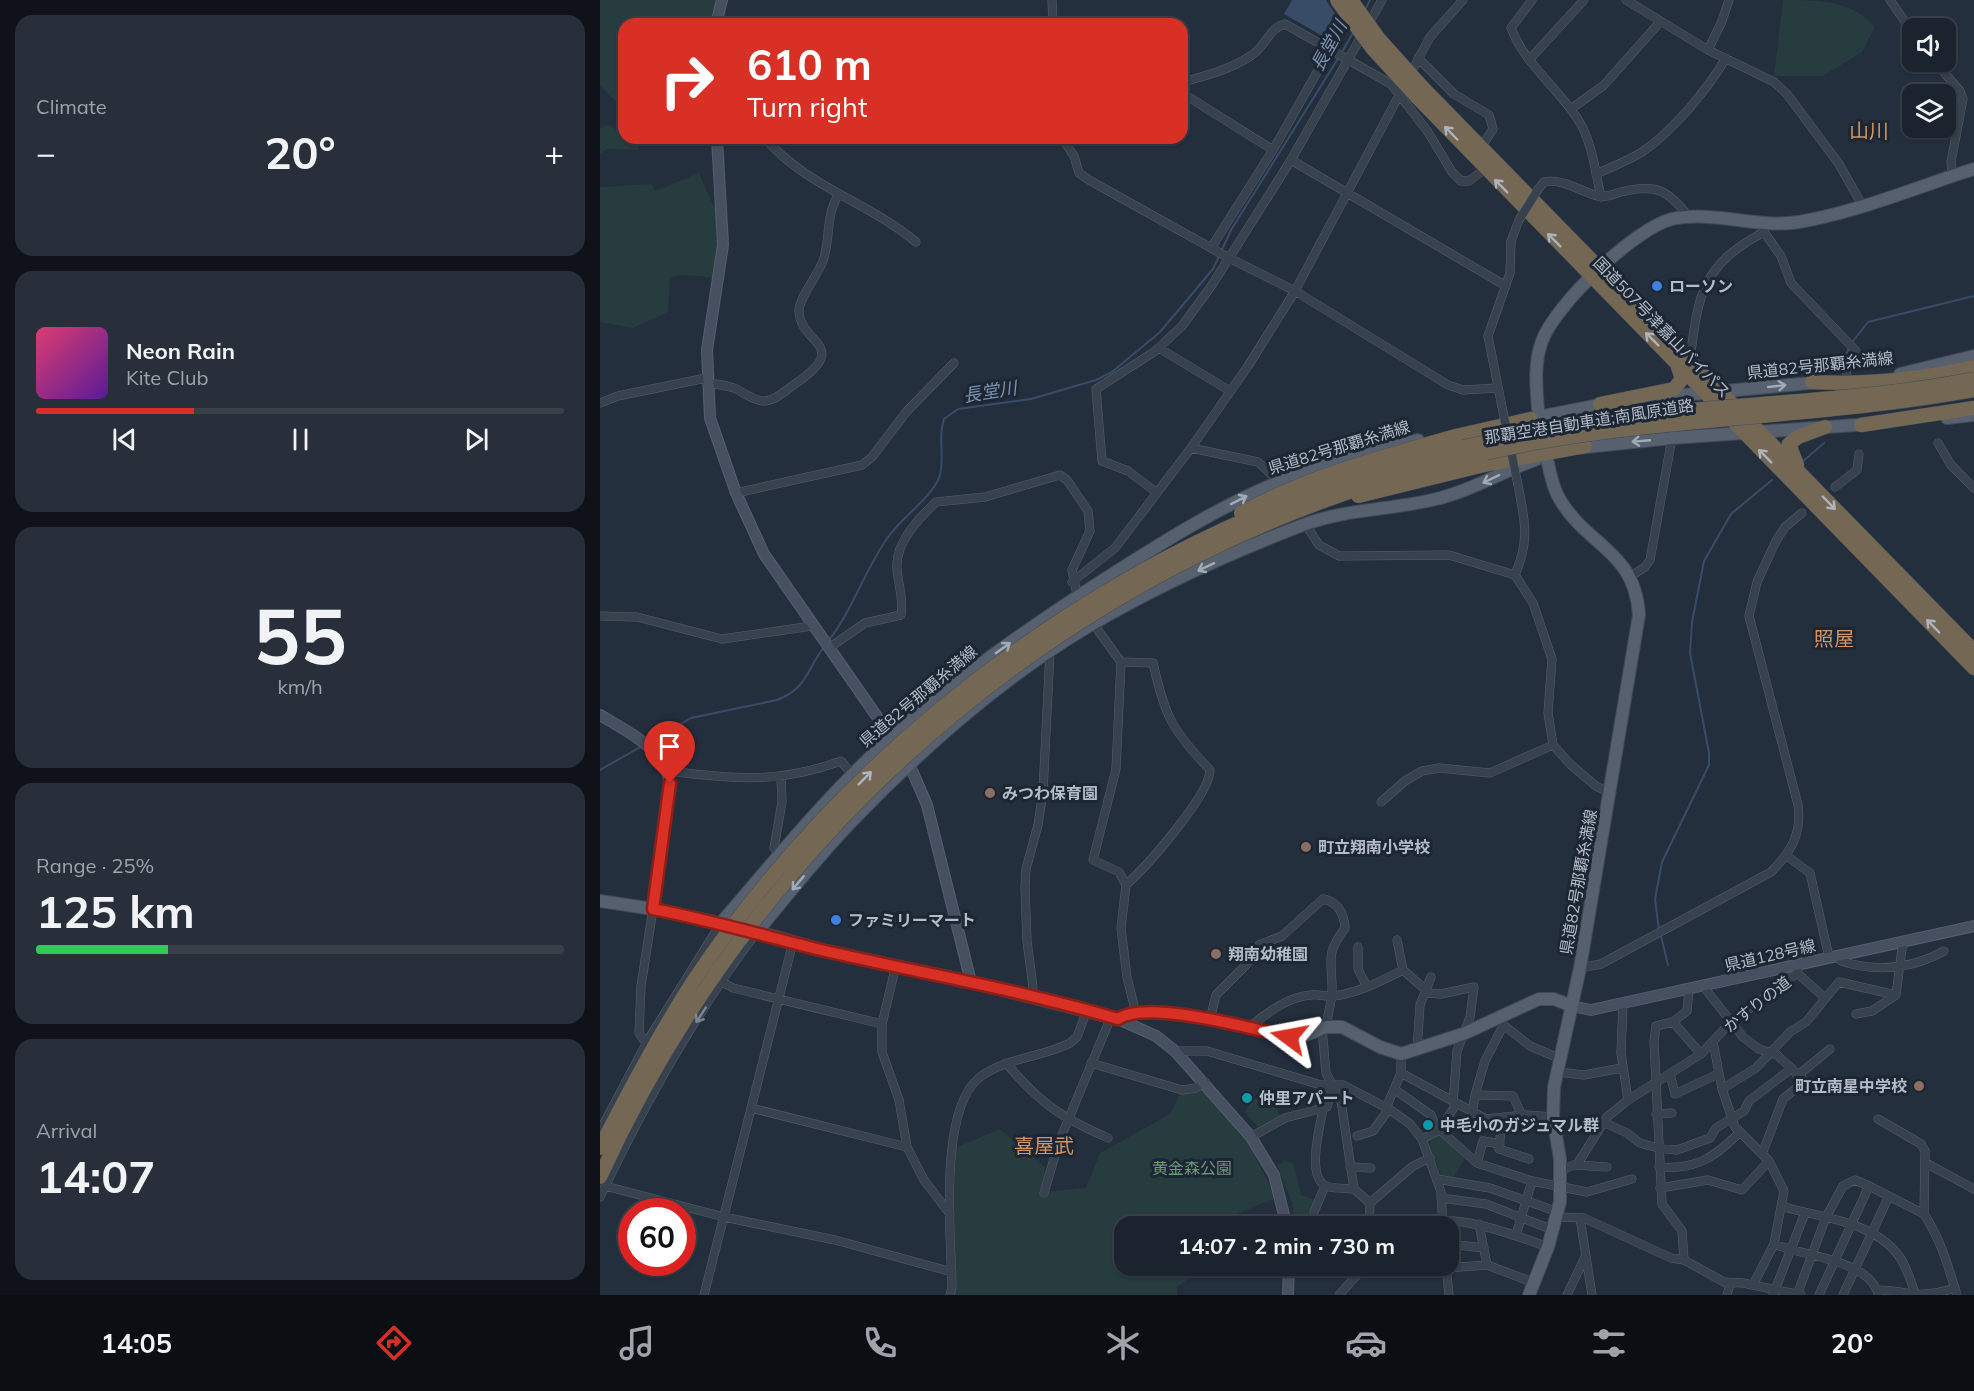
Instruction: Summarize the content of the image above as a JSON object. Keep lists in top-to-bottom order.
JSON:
{
  "streets": {
    "highway": ["国道507号津嘉山バイパス", "那覇空港自動車道;南風原道路"],
    "main road": ["県道82号那覇糸満線"],
    "street": ["県道128号線", "かすりの道"]
  },
  "crossings": [
    ["国道507号津嘉山バイパス", "県道82号那覇糸満線"],
    ["県道82号那覇糸満線", "県道128号線"],
    ["県道128号線", "かすりの道"]
  ],
  "districts": ["山川", "照屋", "喜屋武"],
  "water": ["長堂川"],
  "parks": ["黄金森公園"],
  "places": [
    "ローソン",
    "みつわ保育園",
    "町立翔南小学校",
    "ファミリーマート",
    "翔南幼稚園",
    "町立南星中学校",
    "仲里アパート",
    "中毛小のガジュマル群"
  ],
  "page": {
    "tile": [
      "Climate",
      ["55", "km/h"],
      ["Range · 25%", "125 km"],
      ["Arrival", "14:07"]
    ],
    "turn": ["610 m", "Turn right"],
    "heat": ["−", "20°", "+"],
    "song": ["Neon Rain", "Kite Club"],
    "limit": "60",
    "trip": "14:07 · 2 min · 730 m",
    "tabs": ["14:05", "20°"]
  }
}
